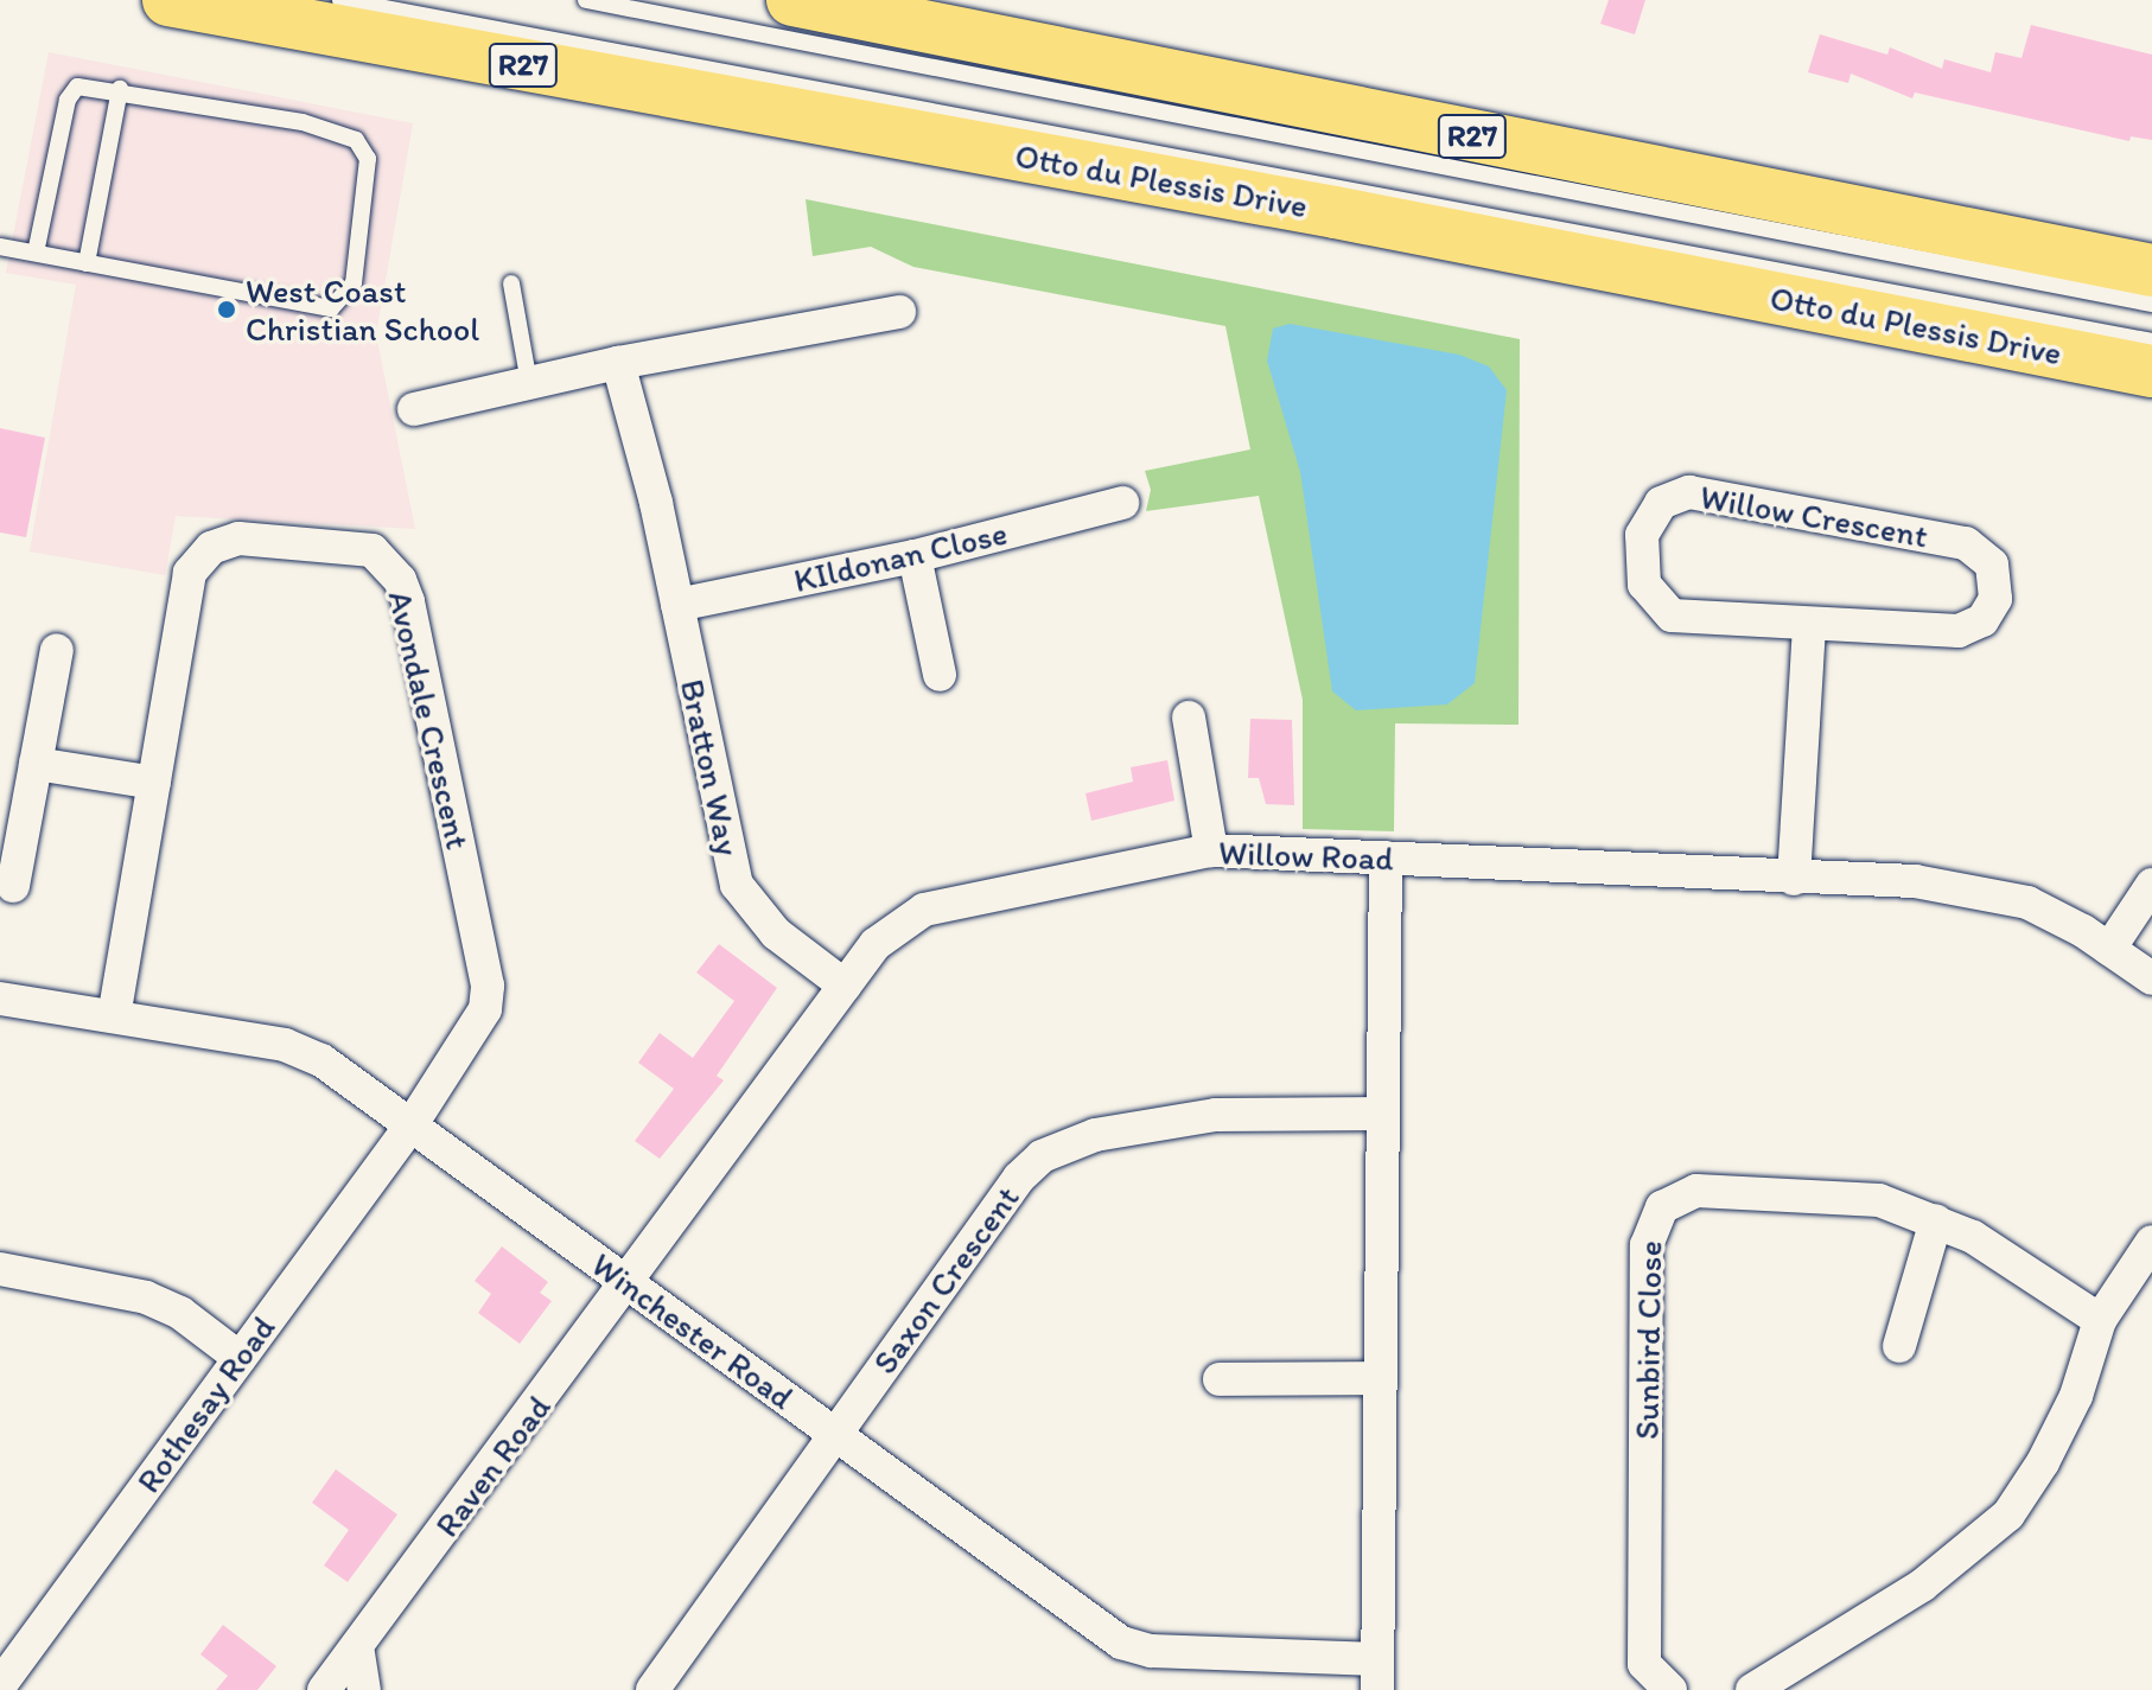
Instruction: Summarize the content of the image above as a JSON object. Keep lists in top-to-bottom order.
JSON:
{
  "streets": {
    "main road": ["R27", "Otto du Plessis Drive"],
    "street": [
      "Willow Crescent",
      "KIldonan Close",
      "Avondale Crescent",
      "Bratton Way",
      "Willow Road",
      "Saxon Crescent",
      "Winchester Road",
      "Sunbird Close",
      "Rothesay Road",
      "Raven Road"
    ]
  },
  "crossings": [
    ["KIldonan Close", "Bratton Way"],
    ["Avondale Crescent", "Winchester Road"],
    ["Avondale Crescent", "Rothesay Road"],
    ["Bratton Way", "Willow Road"],
    ["Willow Road", "Winchester Road"],
    ["Willow Road", "Raven Road"],
    ["Saxon Crescent", "Winchester Road"],
    ["Winchester Road", "Rothesay Road"],
    ["Winchester Road", "Raven Road"]
  ],
  "places": ["West Coast Christian School"]
}
